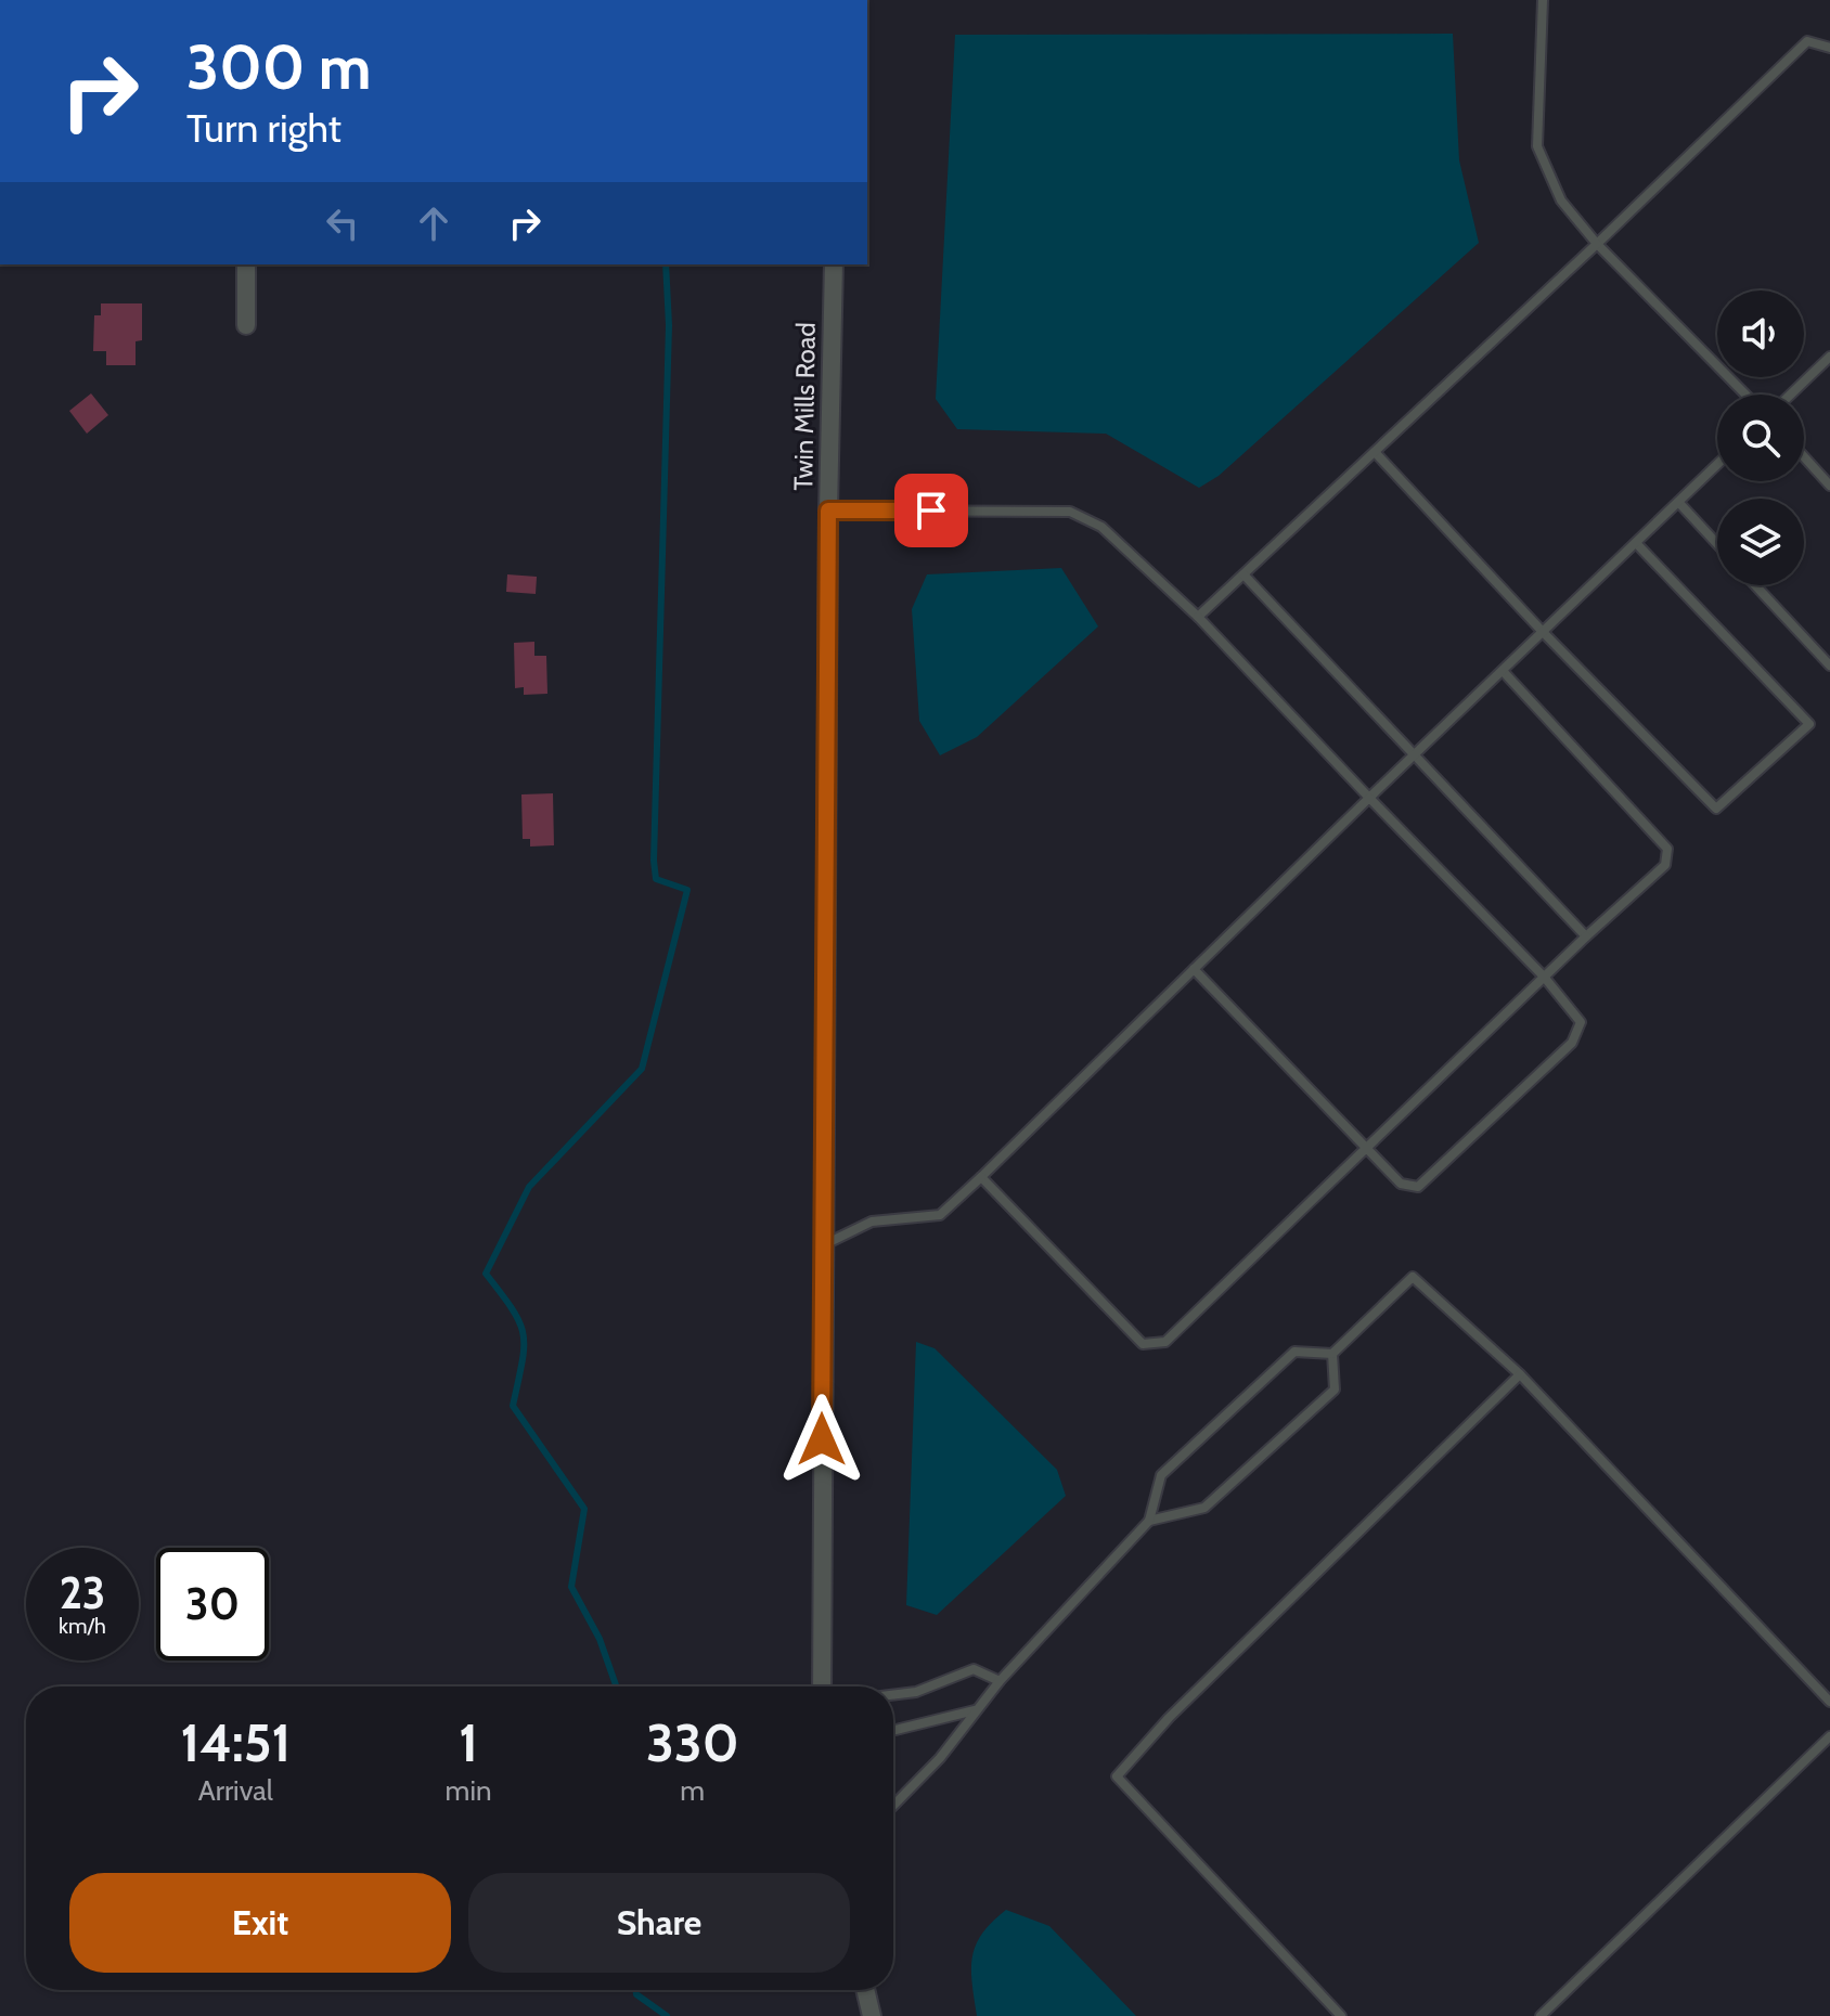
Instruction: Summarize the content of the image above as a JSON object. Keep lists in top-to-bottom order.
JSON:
{
  "streets": {
    "street": ["Twin Mills Road"]
  },
  "page": {
    "turn": ["300 m", "Turn right"],
    "speed": "23 km/h",
    "limit": "30",
    "eta": [
      "14:51",
      "Arrival",
      "1",
      "min",
      "330",
      "m"
    ],
    "buttons": ["Exit", "Share"]
  }
}
